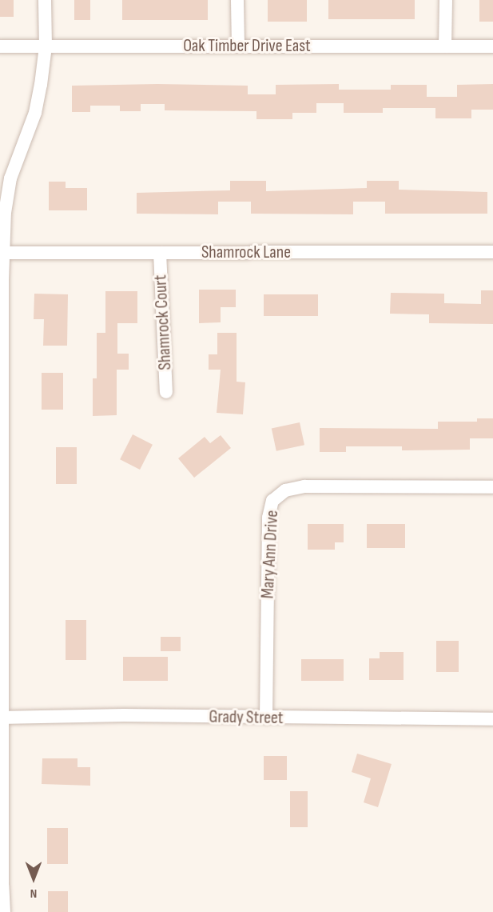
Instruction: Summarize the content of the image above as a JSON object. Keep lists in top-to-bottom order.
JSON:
{
  "streets": {
    "street": [
      "Oak Timber Drive East",
      "Shamrock Lane",
      "Shamrock Court",
      "Mary Ann Drive",
      "Grady Street"
    ]
  },
  "crossings": [
    ["Shamrock Lane", "Shamrock Court"],
    ["Mary Ann Drive", "Grady Street"]
  ],
  "north": "bottom"
}
